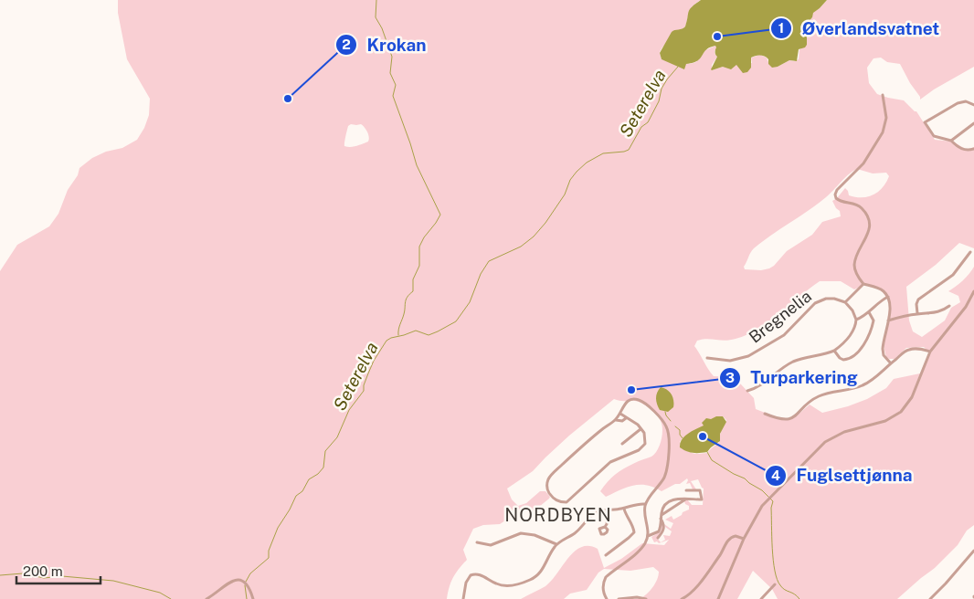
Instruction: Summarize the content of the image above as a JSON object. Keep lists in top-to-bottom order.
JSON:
{
  "streets": {
    "street": ["Bregnelia"]
  },
  "districts": ["NORDBYEN"],
  "water": ["Seterelva"],
  "places": [
    "Øverlandsvatnet",
    "Krokan",
    "Turparkering",
    "Fuglsettjønna"
  ],
  "scale_bar": "200 m"
}
